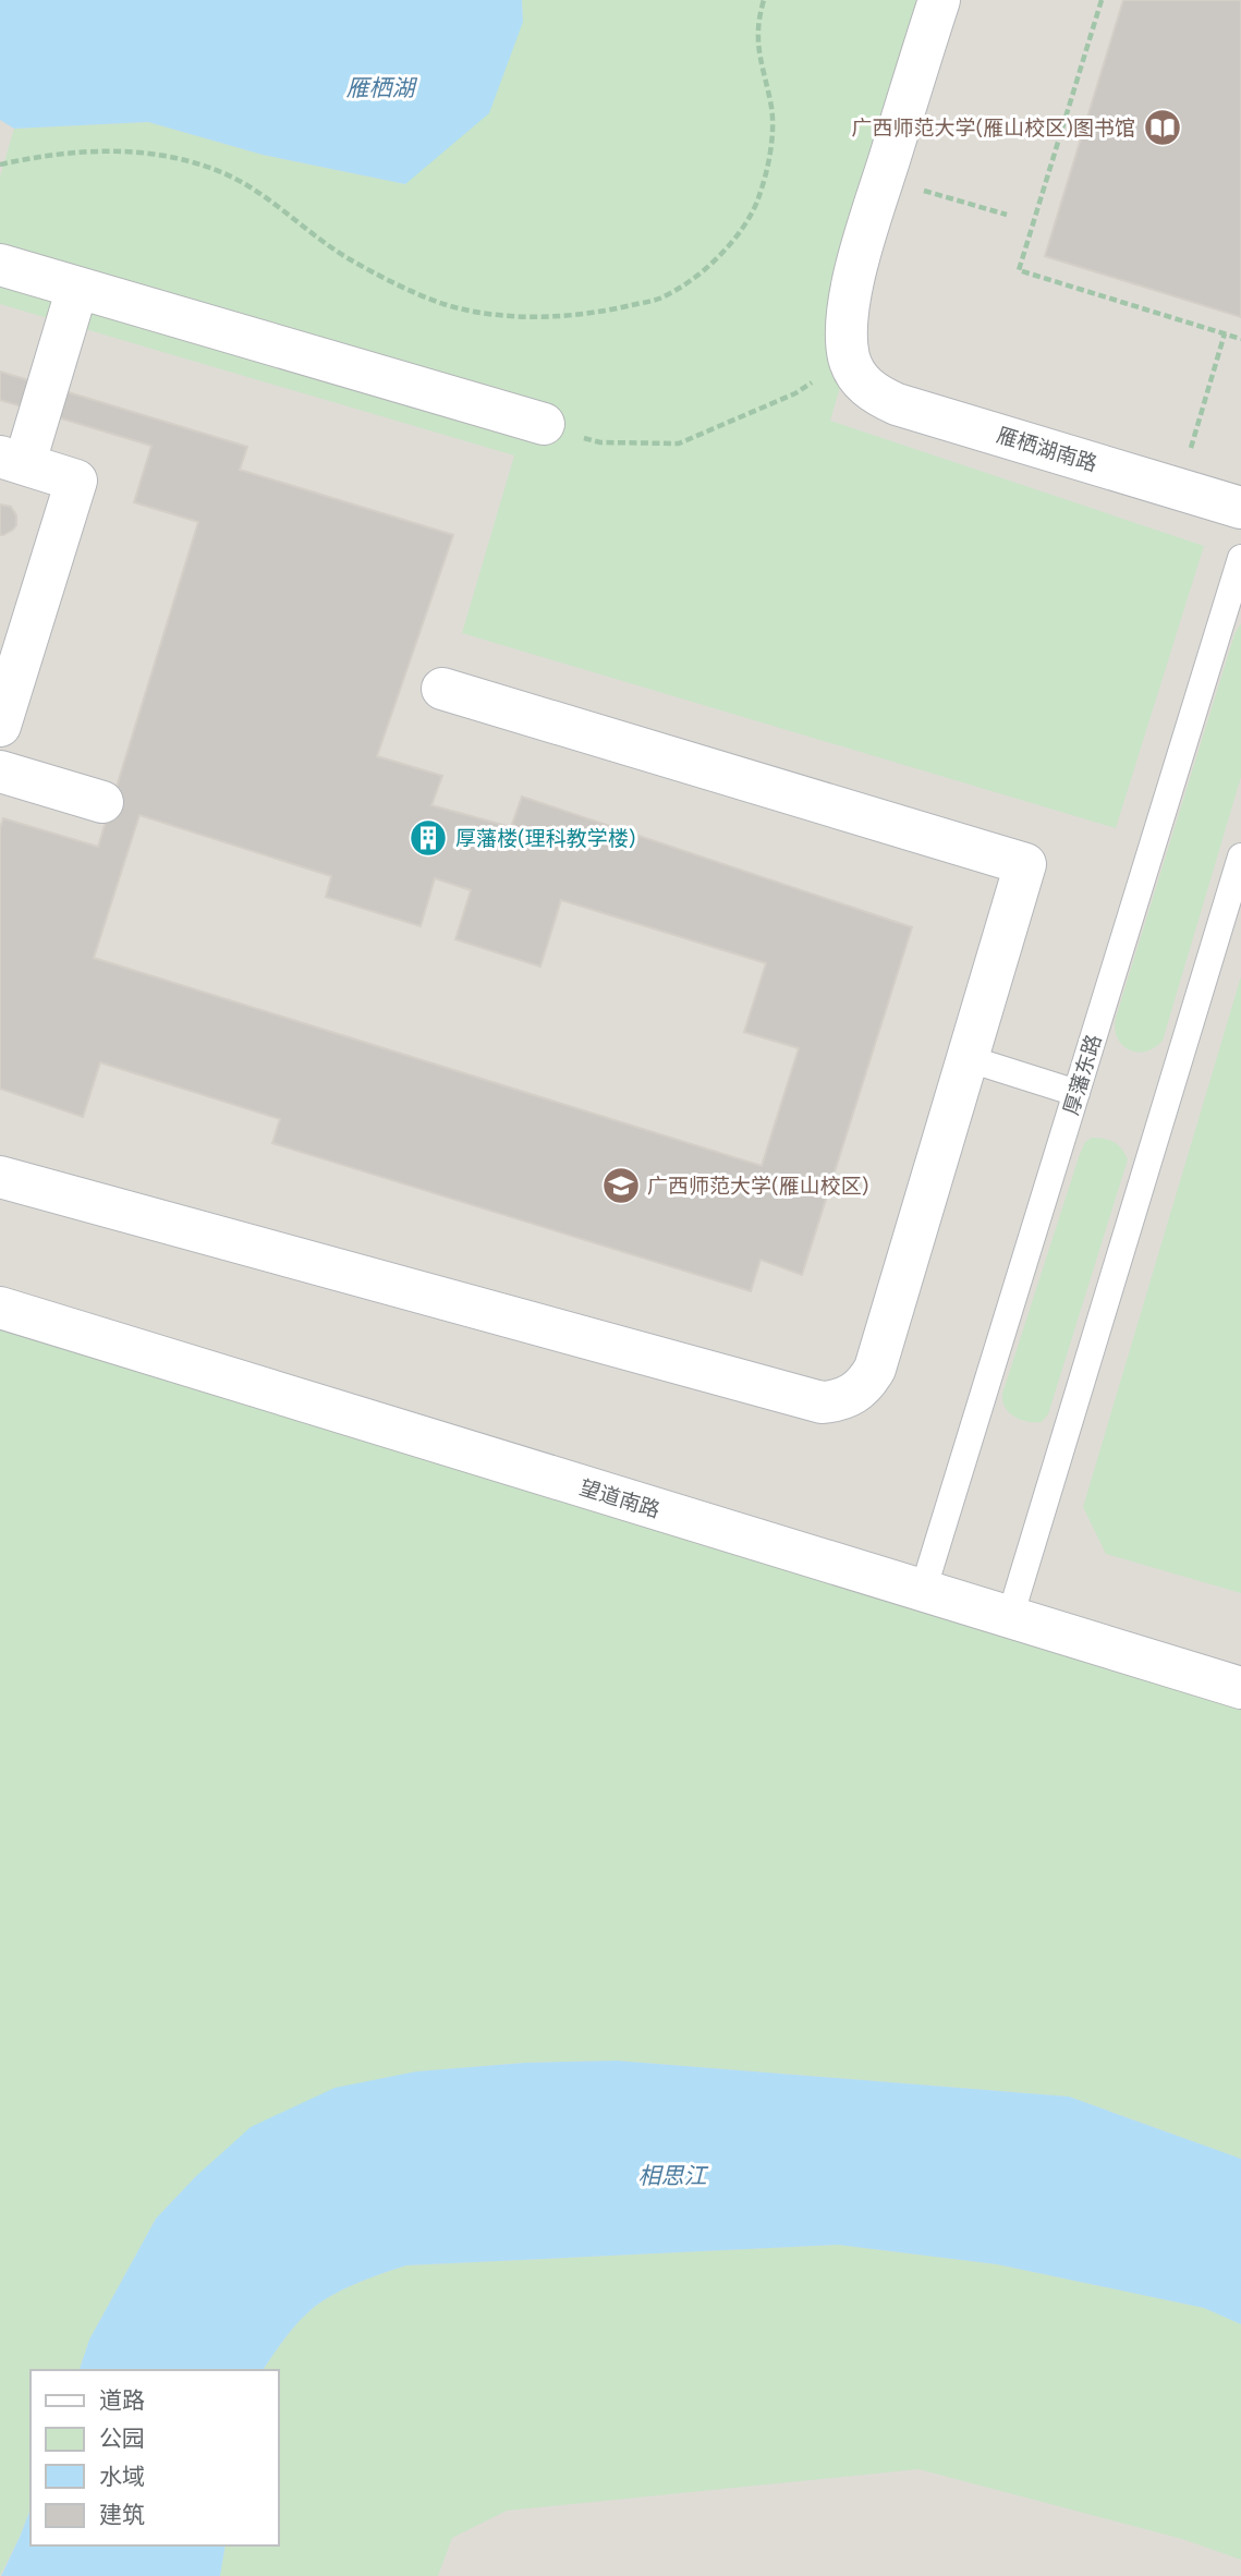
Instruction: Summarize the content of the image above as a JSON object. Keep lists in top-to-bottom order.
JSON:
{
  "streets": {
    "street": ["雁栖湖南路", "望道南路"],
    "lane": ["厚藩东路"]
  },
  "crossings": [
    ["厚藩东路", "望道南路"]
  ],
  "water": ["雁栖湖", "相思江"],
  "places": {
    "library": ["广西师范大学(雁山校区)图书馆"],
    "building": ["厚藩楼(理科教学楼)"],
    "school or university": ["广西师范大学(雁山校区)"]
  },
  "legend": [
    "道路",
    "公园",
    "水域",
    "建筑"
  ]
}
